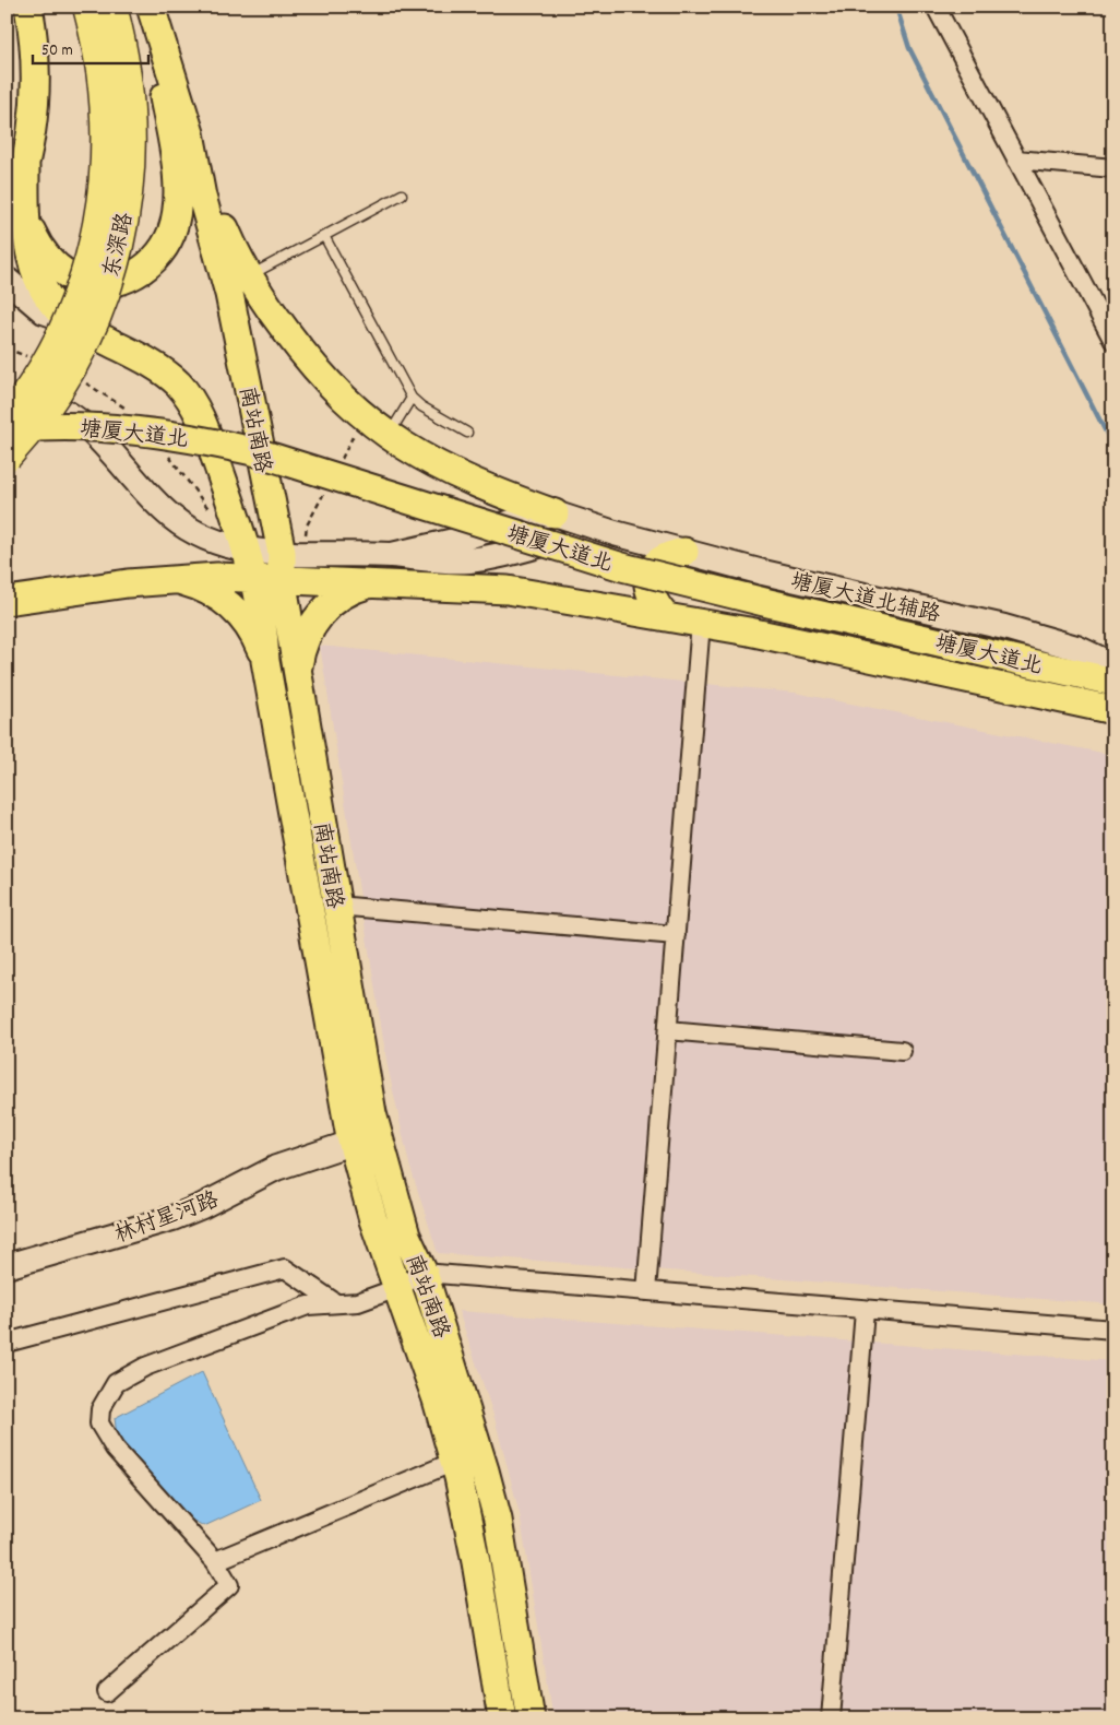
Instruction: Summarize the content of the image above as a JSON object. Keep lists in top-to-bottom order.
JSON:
{
  "streets": {
    "highway": ["东深路"],
    "main road": [
      "南站南路",
      "塘厦大道北",
      "塘厦大道北辅路",
      "林村星河路"
    ]
  },
  "crossings": [
    ["南站南路", "塘厦大道北"],
    ["南站南路", "塘厦大道北辅路"],
    ["南站南路", "林村星河路"],
    ["塘厦大道北", "塘厦大道北辅路"]
  ],
  "scale_bar": "50 m"
}
